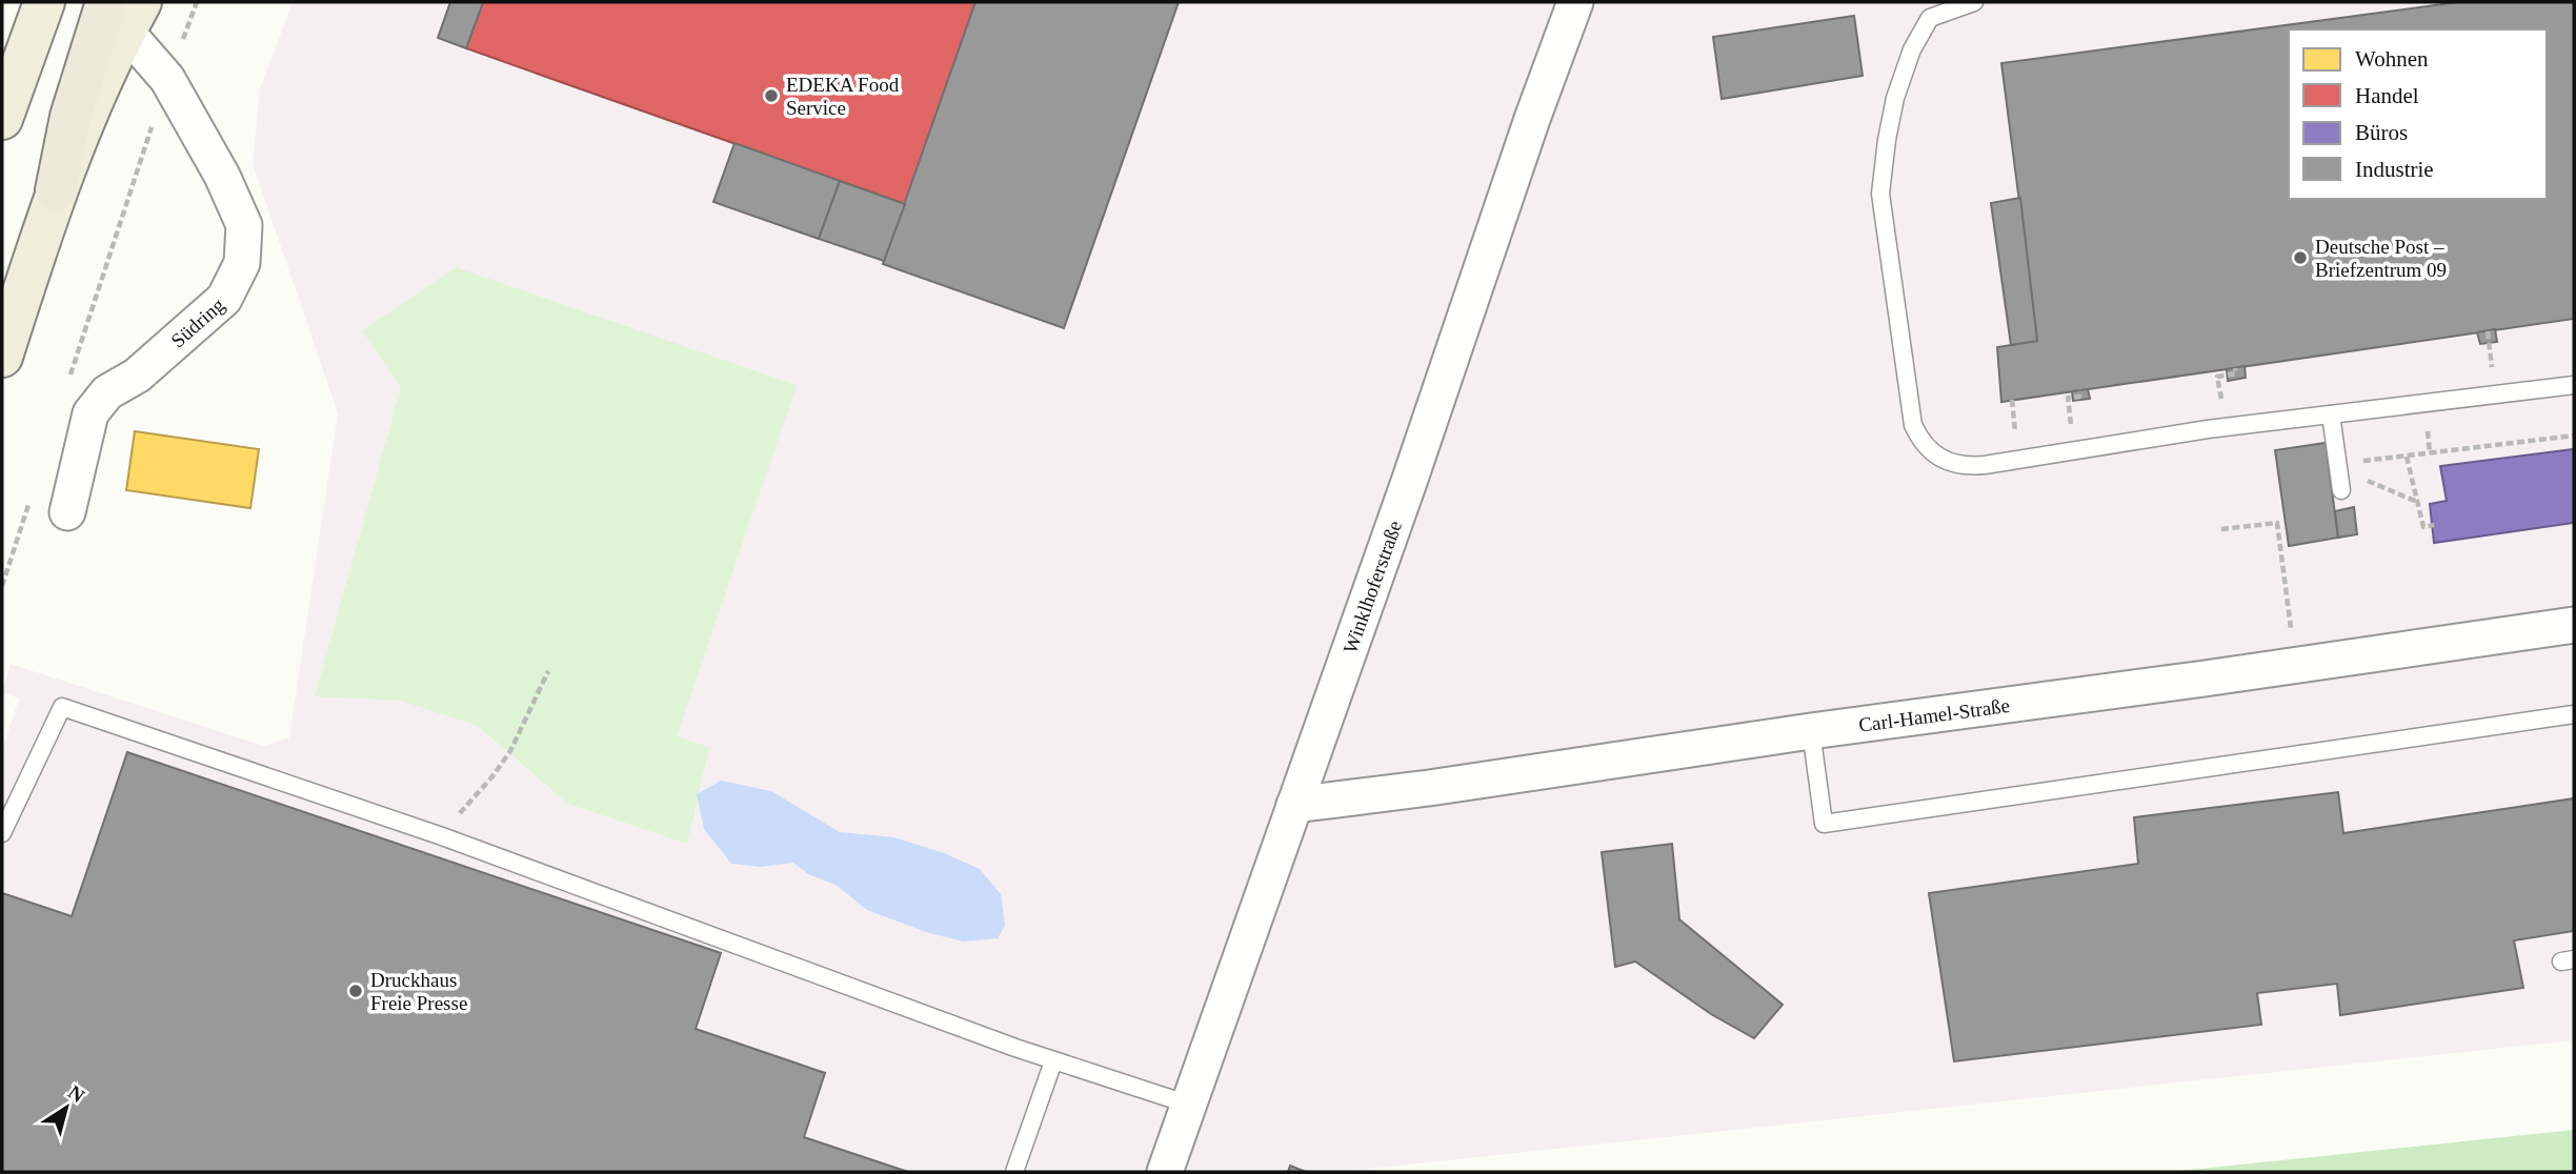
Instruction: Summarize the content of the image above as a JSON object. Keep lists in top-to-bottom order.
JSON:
{
  "streets": {
    "street": ["Südring", "Winklhoferstraße", "Carl-Hamel-Straße"]
  },
  "crossings": [
    ["Winklhoferstraße", "Carl-Hamel-Straße"]
  ],
  "places": ["EDEKA Food Service", "Deutsche Post – Briefzentrum 09", "Druckhaus Freie Presse"],
  "legend": [
    "Wohnen",
    "Handel",
    "Büros",
    "Industrie"
  ],
  "north": "top right"
}
